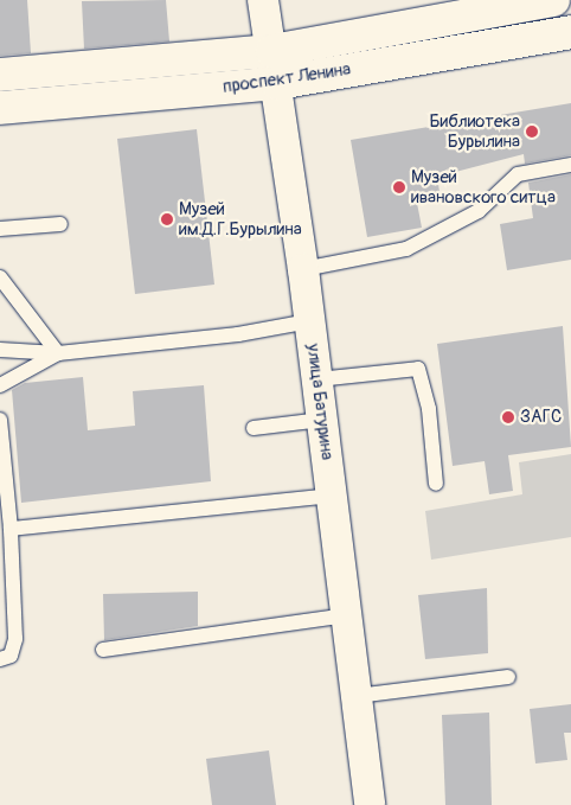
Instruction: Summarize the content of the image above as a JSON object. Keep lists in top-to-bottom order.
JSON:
{
  "streets": {
    "highway": ["проспект Ленина"],
    "street": ["улица Батурина"]
  },
  "crossings": [
    ["проспект Ленина", "улица Батурина"]
  ],
  "places": [
    "Библиотека Бурылина",
    "Музей ивановского ситца",
    "Музей им.Д.Г.Бурылина",
    "ЗАГС"
  ]
}
